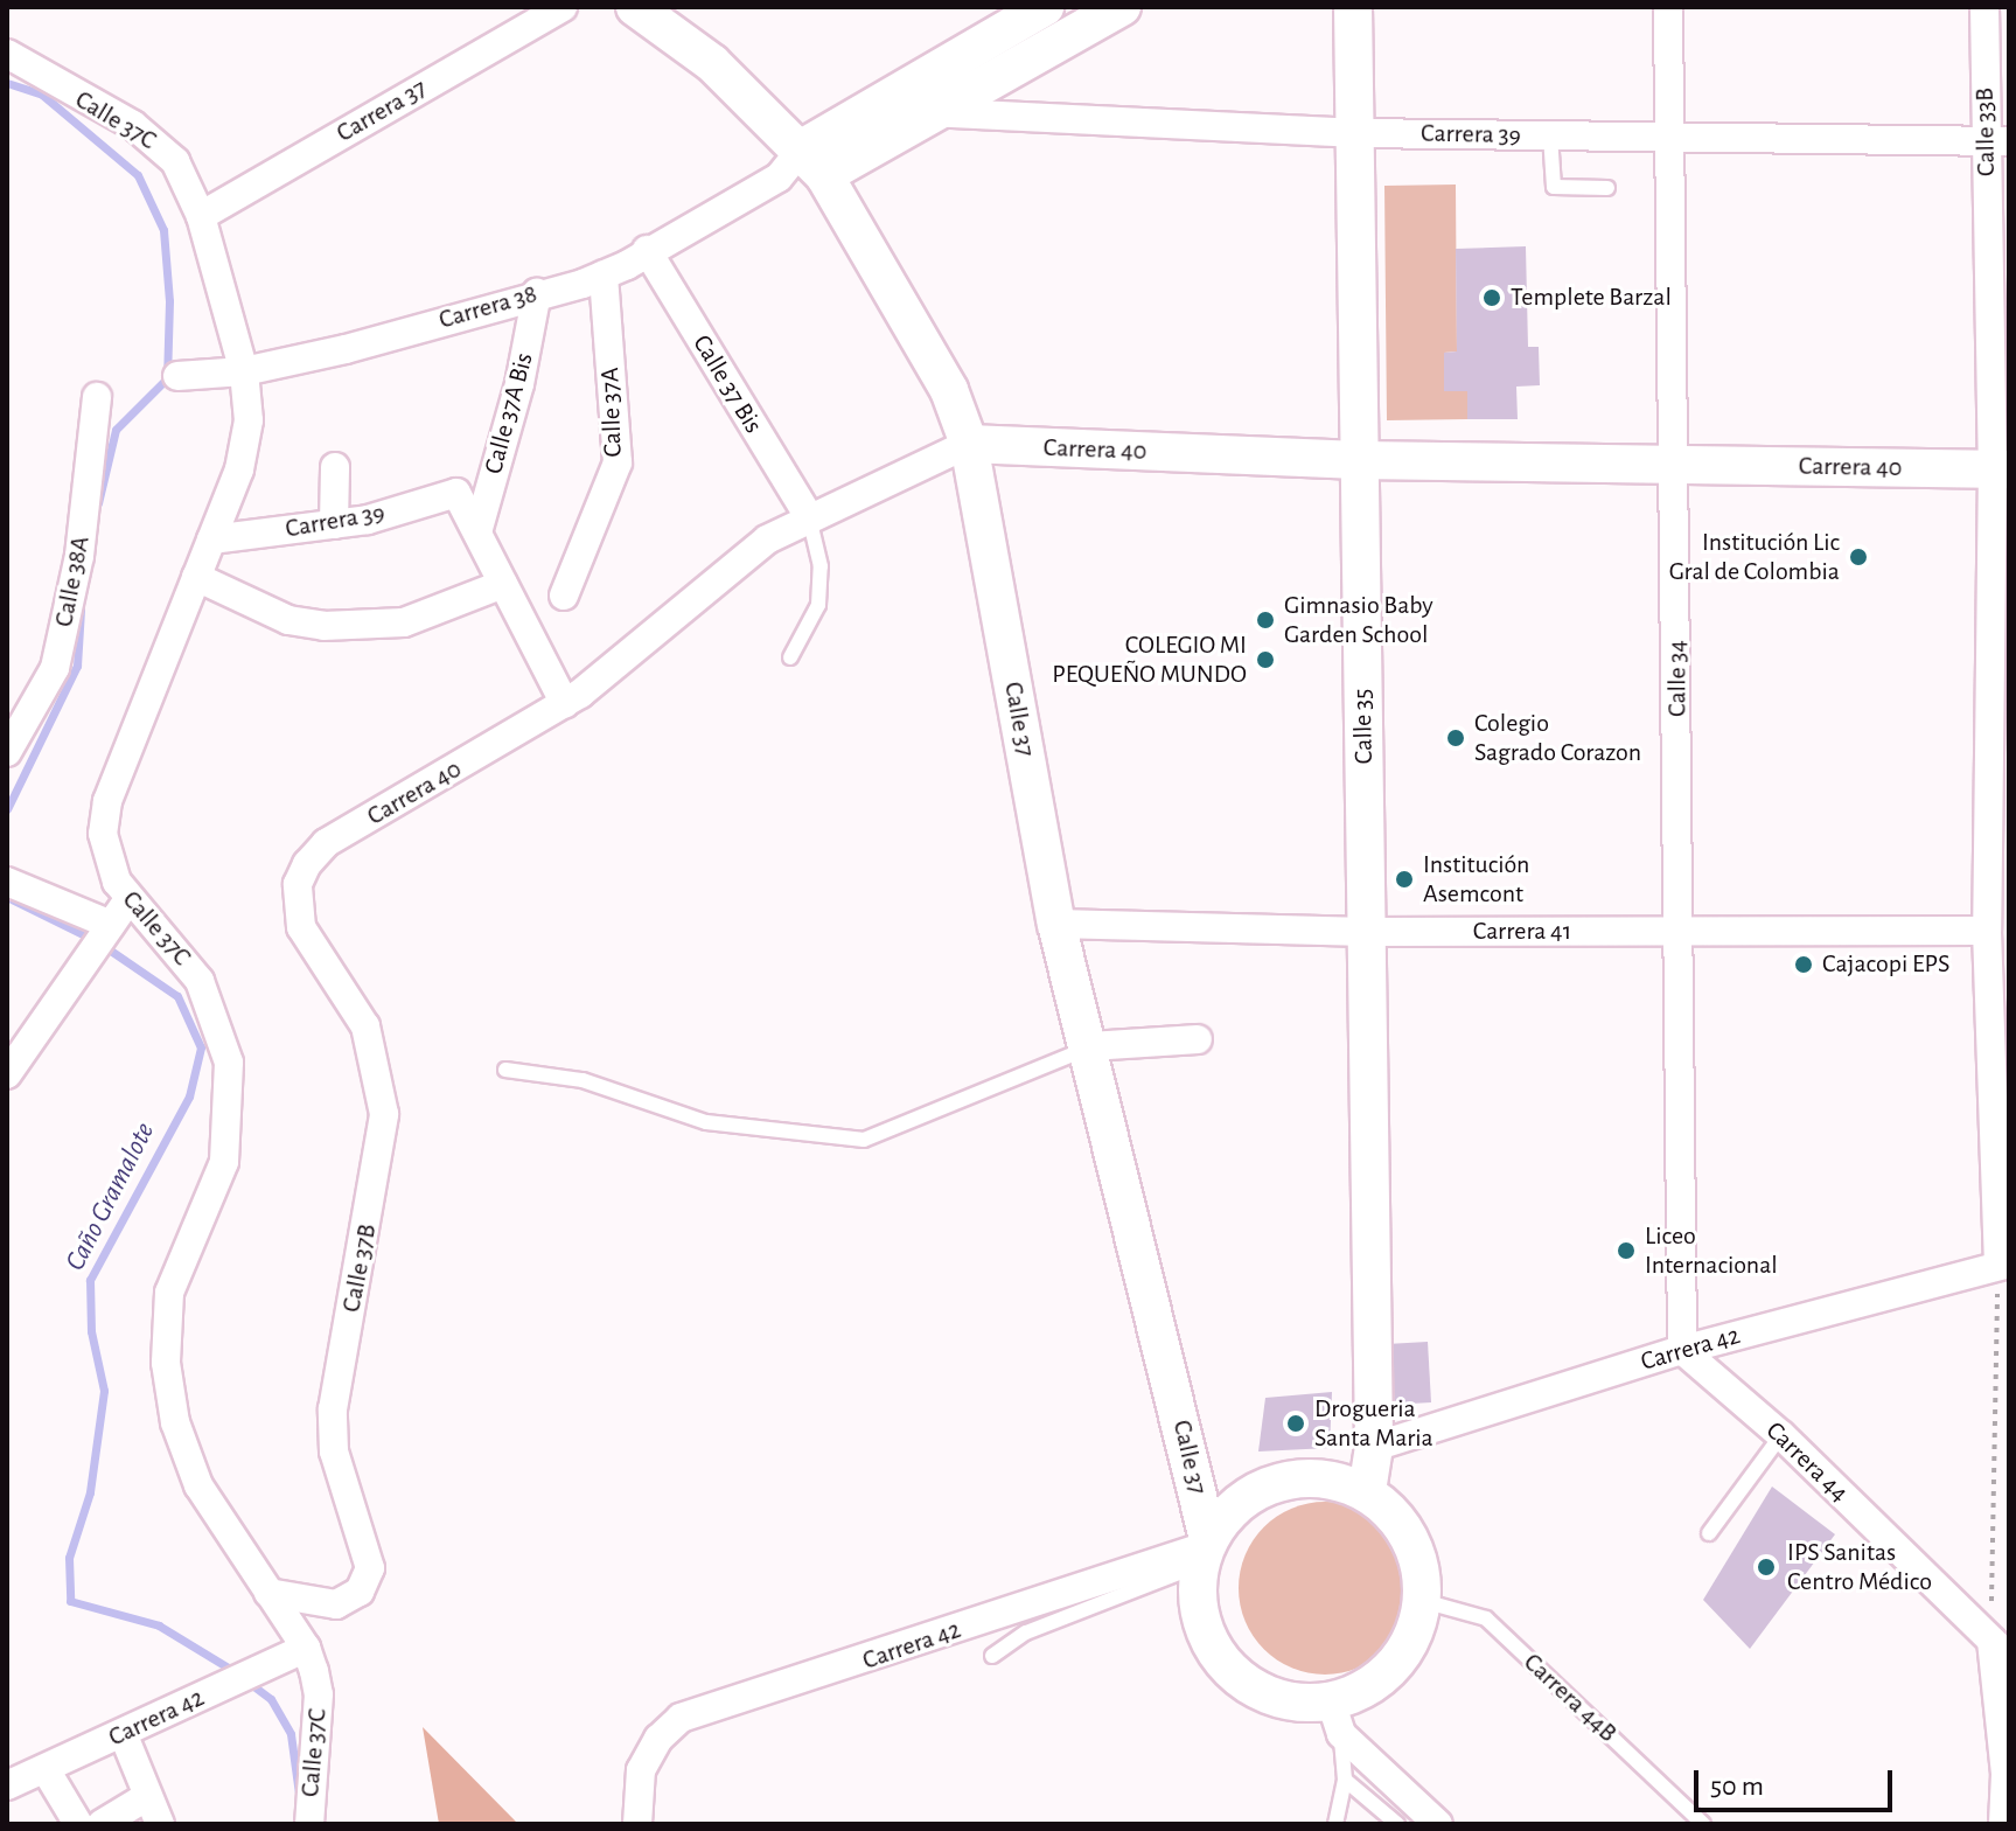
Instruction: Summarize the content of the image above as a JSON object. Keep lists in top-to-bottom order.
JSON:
{
  "streets": {
    "street": [
      "Carrera 37",
      "Calle 37C",
      "Calle 33B",
      "Carrera 39",
      "Carrera 38",
      "Calle 37 Bis",
      "Calle 37A",
      "Calle 37A Bis",
      "Carrera 40",
      "Calle 38A",
      "Calle 34",
      "Calle 37",
      "Calle 35",
      "Carrera 41",
      "Calle 37B",
      "Carrera 42",
      "Carrera 44"
    ],
    "lane": ["Carrera 44B"]
  },
  "crossings": [
    ["Carrera 37", "Calle 37C"],
    ["Calle 37C", "Carrera 39"],
    ["Calle 37C", "Carrera 38"],
    ["Calle 37C", "Calle 37B"],
    ["Calle 37C", "Carrera 42"],
    ["Calle 33B", "Carrera 39"],
    ["Calle 33B", "Carrera 40"],
    ["Calle 33B", "Carrera 41"],
    ["Calle 33B", "Carrera 42"],
    ["Carrera 39", "Carrera 38"],
    ["Carrera 39", "Calle 37A Bis"],
    ["Carrera 39", "Calle 34"],
    ["Carrera 39", "Calle 35"],
    ["Carrera 38", "Calle 37 Bis"],
    ["Carrera 38", "Calle 37A"],
    ["Carrera 38", "Calle 37A Bis"],
    ["Carrera 38", "Calle 37"],
    ["Calle 37 Bis", "Carrera 40"],
    ["Calle 37A Bis", "Carrera 40"],
    ["Carrera 40", "Calle 34"],
    ["Carrera 40", "Calle 37"],
    ["Carrera 40", "Calle 35"],
    ["Carrera 40", "Calle 37B"],
    ["Calle 34", "Carrera 41"],
    ["Calle 34", "Carrera 42"],
    ["Calle 34", "Carrera 44"],
    ["Calle 37", "Calle 35"],
    ["Calle 37", "Carrera 41"],
    ["Calle 37", "Carrera 42"],
    ["Calle 37", "Carrera 44B"],
    ["Calle 35", "Carrera 41"],
    ["Calle 35", "Carrera 42"],
    ["Calle 35", "Carrera 44B"],
    ["Carrera 42", "Carrera 44"],
    ["Carrera 42", "Carrera 44B"]
  ],
  "water": ["Caño Gramalote"],
  "places": [
    "Templete Barzal",
    "Institución Lic Gral de Colombia",
    "Gimnasio Baby Garden School",
    "COLEGIO MI PEQUEÑO MUNDO",
    "Colegio Sagrado Corazon",
    "Institución Asemcont",
    "Cajacopi EPS",
    "Liceo Internacional",
    "Drogueria Santa Maria",
    "IPS Sanitas Centro Médico"
  ],
  "scale_bar": "50 m"
}
